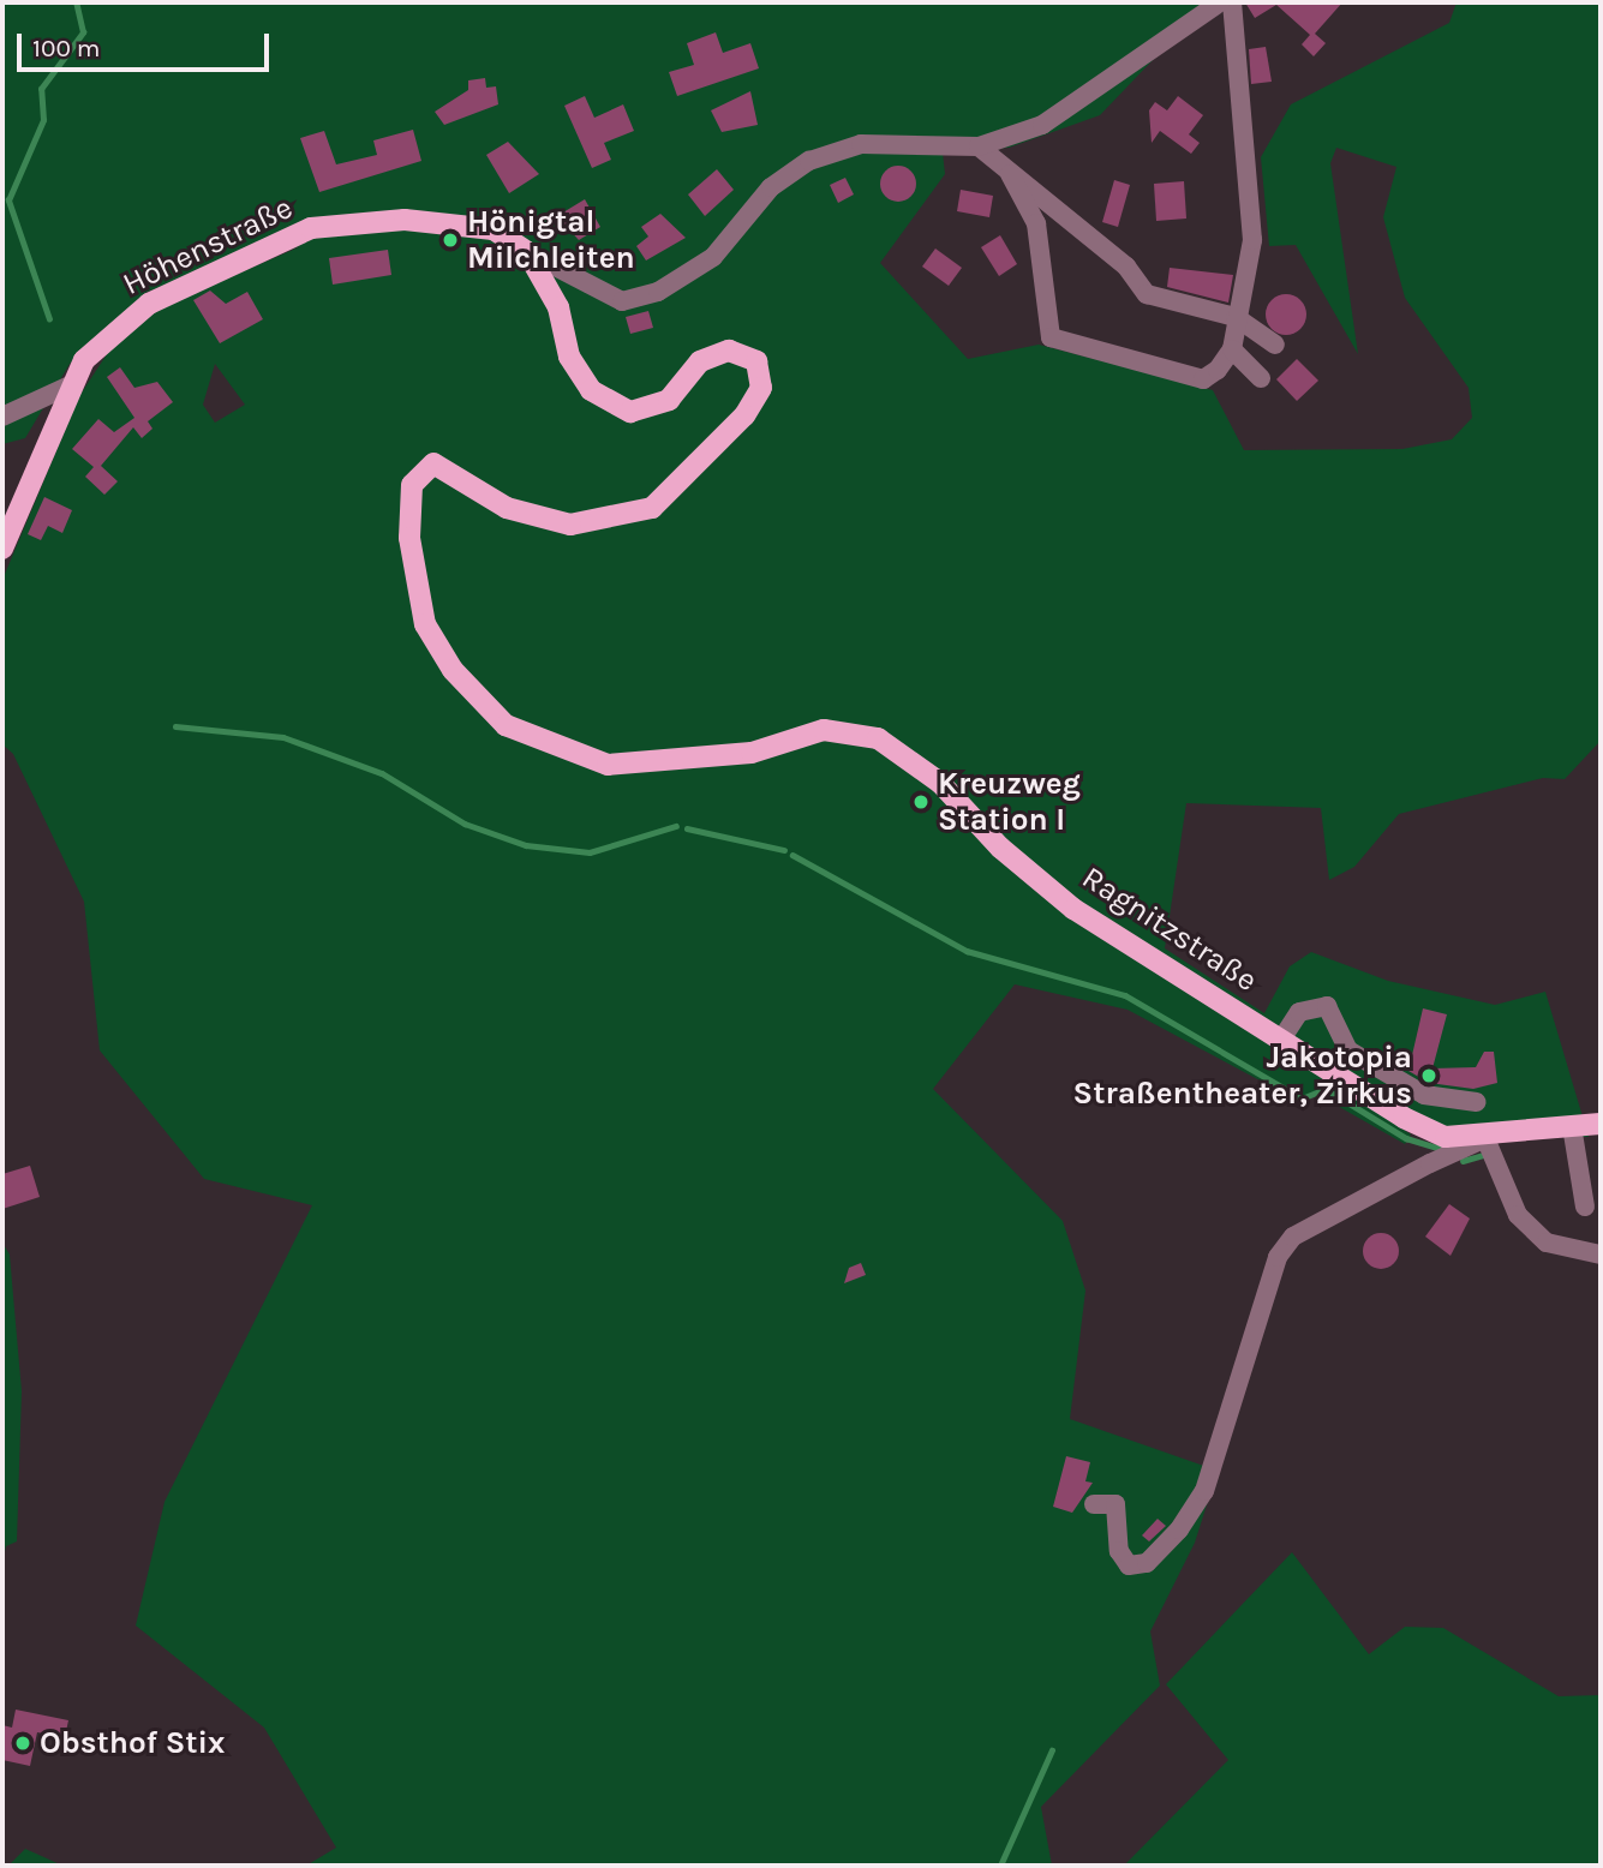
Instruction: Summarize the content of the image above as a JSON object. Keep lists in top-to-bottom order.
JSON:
{
  "streets": {
    "main road": ["Höhenstraße", "Ragnitzstraße"]
  },
  "crossings": [
    ["Höhenstraße", "Ragnitzstraße"]
  ],
  "places": [
    "Hönigtal Milchleiten",
    "Kreuzweg Station I",
    "Jakotopia Straßentheater, Zirkus",
    "Obsthof Stix"
  ],
  "scale_bar": "100 m"
}
